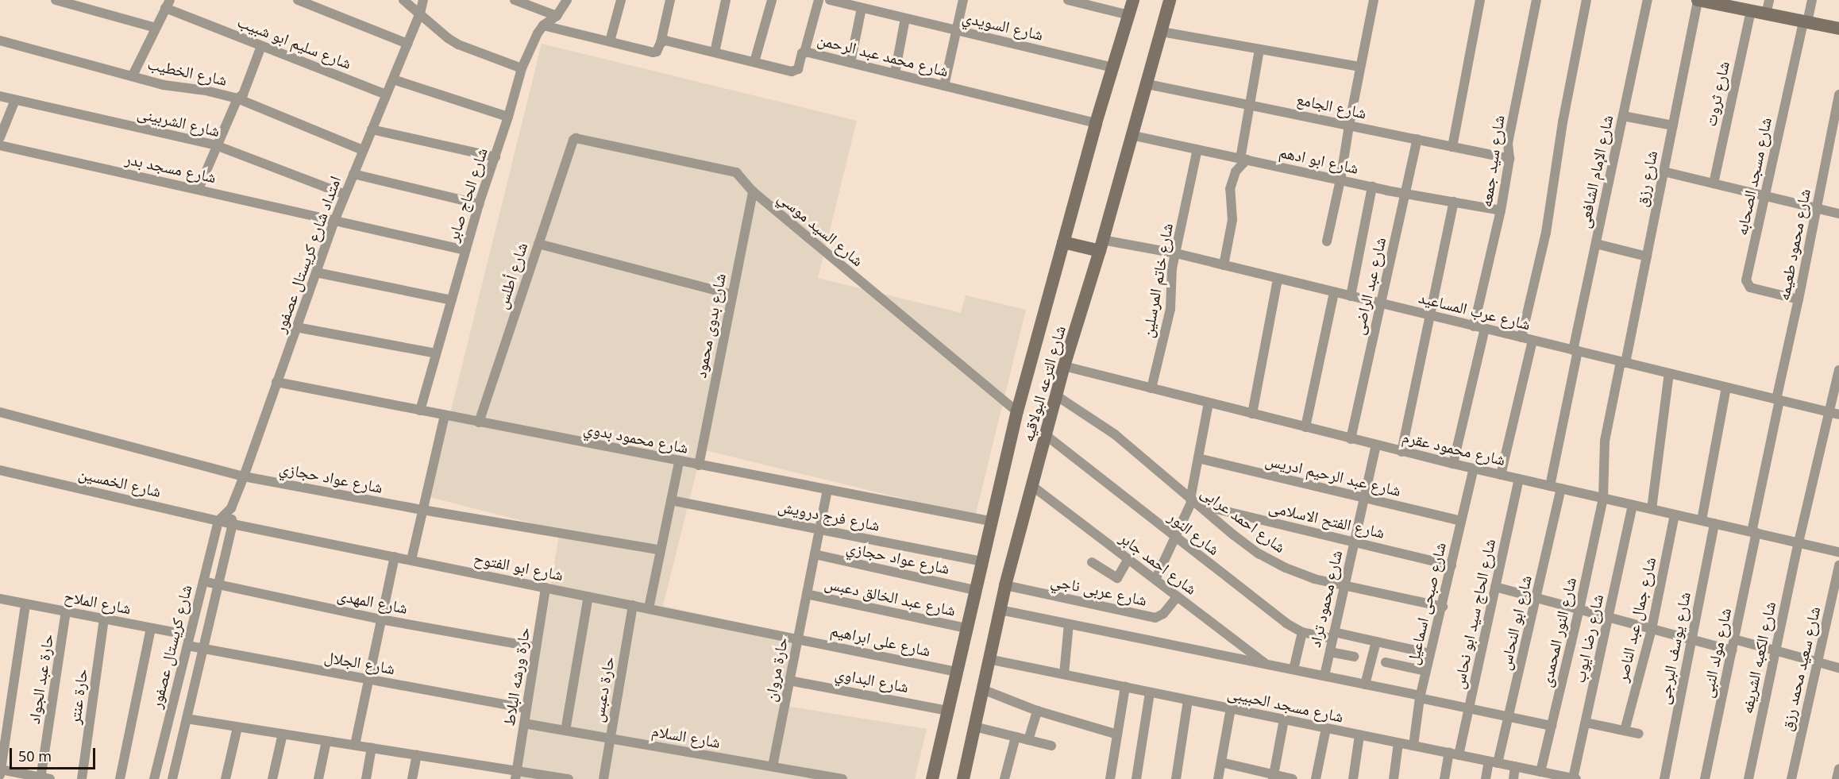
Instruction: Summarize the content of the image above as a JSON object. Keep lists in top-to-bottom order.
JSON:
{
  "streets": {
    "street": [
      "شارع السويدي",
      "شارع سليم ابو شبيب",
      "شارع محمد عبد الرحمن",
      "شارع الخطيب",
      "شارع ثروت",
      "شارع الجامع",
      "شارع الشربينى",
      "شارع ابو ادهم",
      "شارع سيد جمعه",
      "شارع مسجد بدر",
      "شارع الإمام الشافعى",
      "شارع مسجد الصحابه",
      "شارع رزق",
      "شارع الحاج صابر",
      "شارع السيد موسي",
      "شارع محمود طعيمه",
      "امتداد شارع كريستال عصفور",
      "شارع أطلس",
      "شارع خاتم المرسلين",
      "شارع عبد الراضى",
      "شارع عرب المساعيد",
      "شارع بدوى محمود",
      "شارع الترعه البولاقيه",
      "شارع محمود بدوي",
      "شارع محمود عقرم",
      "شارع عبد الرحيم ادريس",
      "شارع عواد حجازي",
      "شارع الخمسين",
      "شارع فرج درويش",
      "شارع احمد عرابى",
      "شارع الفتح الاسلامى",
      "شارع النور",
      "شارع احمد جابر",
      "شارع ابو الفتوح",
      "شارع عربى ناجي",
      "شارع عبد الخالق دعبس",
      "شارع محمود تراد",
      "شارع المهدى",
      "شارع الملاح",
      "شارع صبحى اسماعيل",
      "شارع الحاج سيد ابو نحاس",
      "شارع جمال عبد الناصر",
      "شارع ابو النحاس",
      "شارع النور المحمدى",
      "شارع رضا ايوب",
      "شارع على ابراهيم",
      "شارع كريستال عصفور",
      "شارع يوسف البرجى",
      "شارع مولد النبى",
      "شارع الكعبه الشريفه",
      "شارع الجلال",
      "شارع سعيد محمد رزق",
      "حارة مروان",
      "حارة ورشه البلاط",
      "حارة عبد الجواد",
      "شارع البداوي",
      "حارة دعبس",
      "حارة عنتر",
      "شارع مسجد الحبيبى",
      "شارع السلام"
    ]
  },
  "crossings": [
    ["شارع السويدي", "شارع الترعه البولاقيه"],
    ["شارع سليم ابو شبيب", "امتداد شارع كريستال عصفور"],
    ["شارع محمد عبد الرحمن", "شارع الحاج صابر"],
    ["شارع محمد عبد الرحمن", "شارع الترعه البولاقيه"],
    ["شارع الخطيب", "امتداد شارع كريستال عصفور"],
    ["شارع الجامع", "شارع سيد جمعه"],
    ["شارع الجامع", "شارع عبد الراضى"],
    ["شارع الجامع", "شارع الترعه البولاقيه"],
    ["شارع الشربينى", "امتداد شارع كريستال عصفور"],
    ["شارع ابو ادهم", "شارع سيد جمعه"],
    ["شارع ابو ادهم", "شارع خاتم المرسلين"],
    ["شارع ابو ادهم", "شارع عبد الراضى"],
    ["شارع ابو ادهم", "شارع الترعه البولاقيه"],
    ["شارع سيد جمعه", "شارع عرب المساعيد"],
    ["شارع مسجد بدر", "شارع الحاج صابر"],
    ["شارع مسجد بدر", "امتداد شارع كريستال عصفور"],
    ["شارع الإمام الشافعى", "شارع عرب المساعيد"],
    ["شارع الإمام الشافعى", "شارع محمود عقرم"],
    ["شارع مسجد الصحابه", "شارع محمود طعيمه"],
    ["شارع رزق", "شارع عرب المساعيد"],
    ["شارع رزق", "شارع النور المحمدى"],
    ["شارع الحاج صابر", "شارع محمود بدوي"],
    ["شارع السيد موسي", "شارع أطلس"],
    ["شارع السيد موسي", "شارع بدوى محمود"],
    ["شارع السيد موسي", "شارع الترعه البولاقيه"],
    ["شارع محمود طعيمه", "شارع عرب المساعيد"],
    ["شارع محمود طعيمه", "شارع محمود عقرم"],
    ["شارع محمود طعيمه", "شارع مولد النبى"],
    ["امتداد شارع كريستال عصفور", "شارع محمود بدوي"],
    ["امتداد شارع كريستال عصفور", "شارع عواد حجازي"],
    ["امتداد شارع كريستال عصفور", "شارع الخمسين"],
    ["امتداد شارع كريستال عصفور", "شارع ابو الفتوح"],
    ["امتداد شارع كريستال عصفور", "شارع كريستال عصفور"],
    ["شارع أطلس", "شارع محمود بدوي"],
    ["شارع خاتم المرسلين", "شارع عرب المساعيد"],
    ["شارع خاتم المرسلين", "شارع محمود عقرم"],
    ["شارع عبد الراضى", "شارع عرب المساعيد"],
    ["شارع عبد الراضى", "شارع محمود عقرم"],
    ["شارع عرب المساعيد", "شارع الترعه البولاقيه"],
    ["شارع عرب المساعيد", "شارع النور المحمدى"],
    ["شارع عرب المساعيد", "شارع الكعبه الشريفه"],
    ["شارع بدوى محمود", "شارع محمود بدوي"],
    ["شارع الترعه البولاقيه", "شارع محمود بدوي"],
    ["شارع الترعه البولاقيه", "شارع محمود عقرم"],
    ["شارع الترعه البولاقيه", "شارع عواد حجازي"],
    ["شارع الترعه البولاقيه", "شارع فرج درويش"],
    ["شارع الترعه البولاقيه", "شارع احمد عرابى"],
    ["شارع الترعه البولاقيه", "شارع النور"],
    ["شارع الترعه البولاقيه", "شارع احمد جابر"],
    ["شارع الترعه البولاقيه", "شارع عربى ناجي"],
    ["شارع الترعه البولاقيه", "شارع عبد الخالق دعبس"],
    ["شارع الترعه البولاقيه", "شارع على ابراهيم"],
    ["شارع الترعه البولاقيه", "شارع البداوي"],
    ["شارع الترعه البولاقيه", "شارع مسجد الحبيبى"],
    ["شارع محمود بدوي", "حارة مروان"],
    ["شارع محمود عقرم", "شارع محمود تراد"],
    ["شارع محمود عقرم", "شارع صبحى اسماعيل"],
    ["شارع محمود عقرم", "شارع الحاج سيد ابو نحاس"],
    ["شارع محمود عقرم", "شارع جمال عبد الناصر"],
    ["شارع محمود عقرم", "شارع ابو النحاس"],
    ["شارع محمود عقرم", "شارع النور المحمدى"],
    ["شارع محمود عقرم", "شارع رضا ايوب"],
    ["شارع محمود عقرم", "شارع يوسف البرجى"],
    ["شارع محمود عقرم", "شارع مولد النبى"],
    ["شارع محمود عقرم", "شارع الكعبه الشريفه"],
    ["شارع عبد الرحيم ادريس", "شارع محمود تراد"],
    ["شارع عبد الرحيم ادريس", "شارع صبحى اسماعيل"],
    ["شارع عواد حجازي", "حارة مروان"],
    ["شارع الخمسين", "شارع ابو الفتوح"],
    ["شارع الخمسين", "شارع كريستال عصفور"],
    ["شارع فرج درويش", "حارة مروان"],
    ["شارع احمد عرابى", "شارع الفتح الاسلامى"],
    ["شارع احمد عرابى", "شارع محمود تراد"],
    ["شارع احمد عرابى", "شارع صبحى اسماعيل"],
    ["شارع الفتح الاسلامى", "شارع محمود تراد"],
    ["شارع الفتح الاسلامى", "شارع صبحى اسماعيل"],
    ["شارع النور", "شارع محمود تراد"],
    ["شارع النور", "شارع صبحى اسماعيل"],
    ["شارع احمد جابر", "شارع عربى ناجي"],
    ["شارع احمد جابر", "شارع محمود تراد"],
    ["شارع احمد جابر", "شارع صبحى اسماعيل"],
    ["شارع احمد جابر", "شارع الحاج سيد ابو نحاس"],
    ["شارع احمد جابر", "شارع ابو النحاس"],
    ["شارع احمد جابر", "شارع النور المحمدى"],
    ["شارع ابو الفتوح", "شارع على ابراهيم"],
    ["شارع ابو الفتوح", "شارع كريستال عصفور"],
    ["شارع ابو الفتوح", "حارة مروان"],
    ["شارع ابو الفتوح", "حارة ورشه البلاط"],
    ["شارع ابو الفتوح", "حارة دعبس"],
    ["شارع عبد الخالق دعبس", "حارة مروان"],
    ["شارع المهدى", "شارع كريستال عصفور"],
    ["شارع المهدى", "حارة ورشه البلاط"],
    ["شارع الملاح", "شارع كريستال عصفور"],
    ["شارع الملاح", "حارة عبد الجواد"],
    ["شارع الملاح", "حارة عنتر"],
    ["شارع صبحى اسماعيل", "شارع مسجد الحبيبى"],
    ["شارع الحاج سيد ابو نحاس", "شارع مسجد الحبيبى"],
    ["شارع ابو النحاس", "شارع مسجد الحبيبى"],
    ["شارع النور المحمدى", "شارع مسجد الحبيبى"],
    ["شارع رضا ايوب", "شارع مسجد الحبيبى"],
    ["شارع على ابراهيم", "حارة مروان"],
    ["شارع كريستال عصفور", "شارع الجلال"],
    ["شارع الجلال", "حارة ورشه البلاط"],
    ["حارة مروان", "شارع البداوي"],
    ["حارة مروان", "شارع السلام"],
    ["حارة ورشه البلاط", "شارع السلام"],
    ["حارة دعبس", "شارع السلام"]
  ],
  "scale_bar": "50 m"
}
